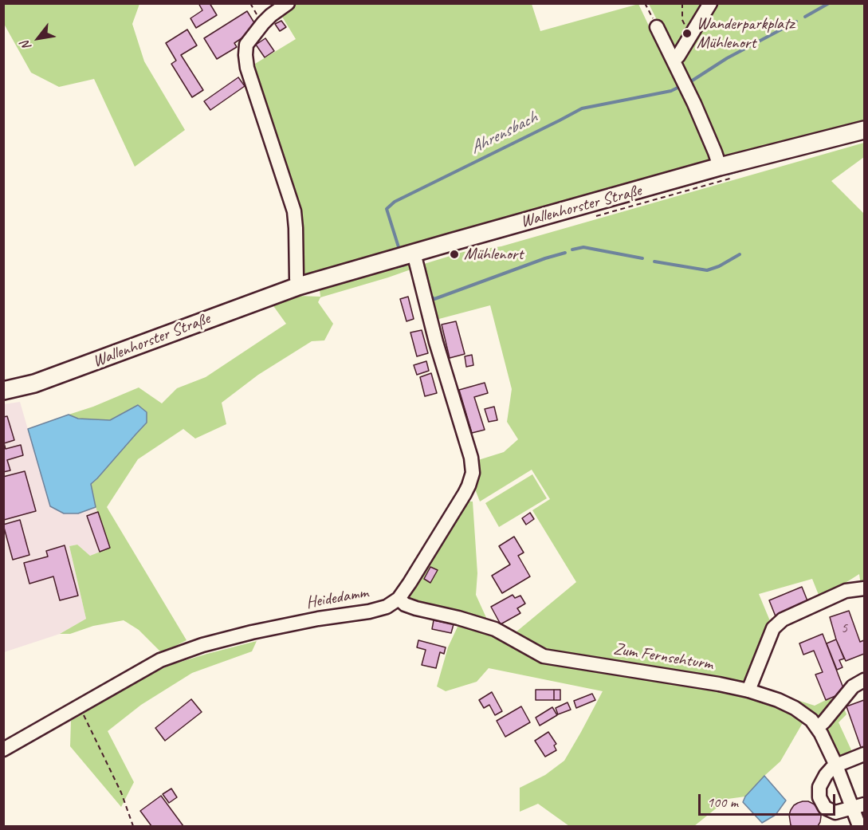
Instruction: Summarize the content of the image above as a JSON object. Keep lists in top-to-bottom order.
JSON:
{
  "streets": {
    "main road": ["Wallenhorster Straße"],
    "street": ["Heidedamm", "Zum Fernsehturm"]
  },
  "crossings": [
    ["Wallenhorster Straße", "Heidedamm"],
    ["Heidedamm", "Zum Fernsehturm"]
  ],
  "water": ["Ahrensbach"],
  "places": ["Wanderparkplatz Mühlenort", "Mühlenort"],
  "house_numbers": ["5"],
  "scale_bar": "100 m",
  "north": "bottom left"
}
